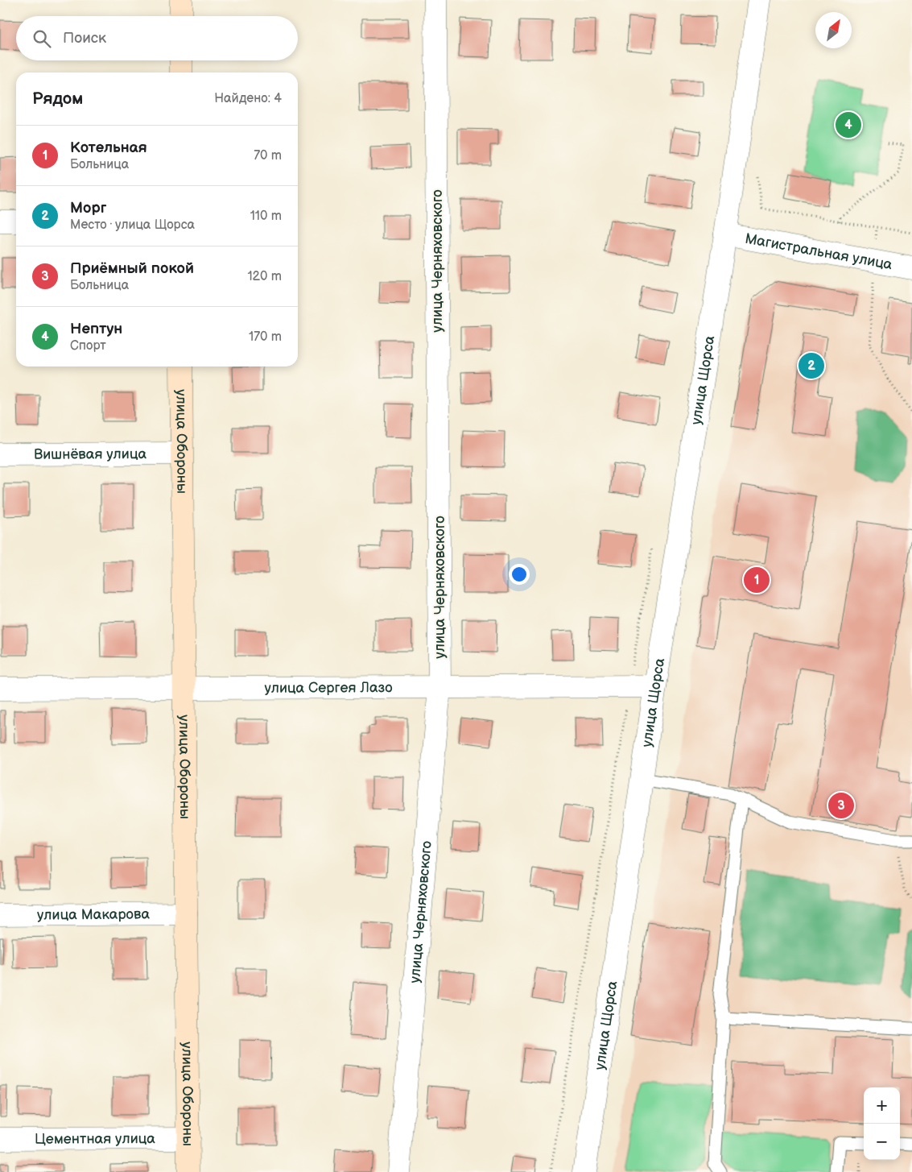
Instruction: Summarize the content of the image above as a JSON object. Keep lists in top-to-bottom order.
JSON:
{
  "streets": {
    "street": [
      "Магистральная улица",
      "улица Черняховского",
      "улица Щорса",
      "улица Обороны",
      "Вишнёвая улица",
      "улица Сергея Лазо",
      "улица Макарова",
      "Цементная улица"
    ]
  },
  "crossings": [
    ["Магистральная улица", "улица Щорса"],
    ["улица Черняховского", "улица Сергея Лазо"],
    ["улица Щорса", "улица Сергея Лазо"],
    ["улица Обороны", "Вишнёвая улица"],
    ["улица Обороны", "улица Сергея Лазо"],
    ["улица Обороны", "улица Макарова"],
    ["улица Обороны", "Цементная улица"]
  ],
  "north": "top right",
  "page": {
    "search": "Поиск",
    "heading": ["Рядом", "Найдено: 4"],
    "pins": [
      "4",
      "2",
      "1",
      "3"
    ],
    "list": [
      {
        "mark": "1",
        "name": "Котельная",
        "note": "Больница",
        "value": "70 m"
      },
      {
        "mark": "2",
        "name": "Морг",
        "note": "Место · улица Щорса",
        "value": "110 m"
      },
      {
        "mark": "3",
        "name": "Приёмный покой",
        "note": "Больница",
        "value": "120 m"
      },
      {
        "mark": "4",
        "name": "Нептун",
        "note": "Спорт",
        "value": "170 m"
      }
    ],
    "map_buttons": ["+", "−"]
  }
}
